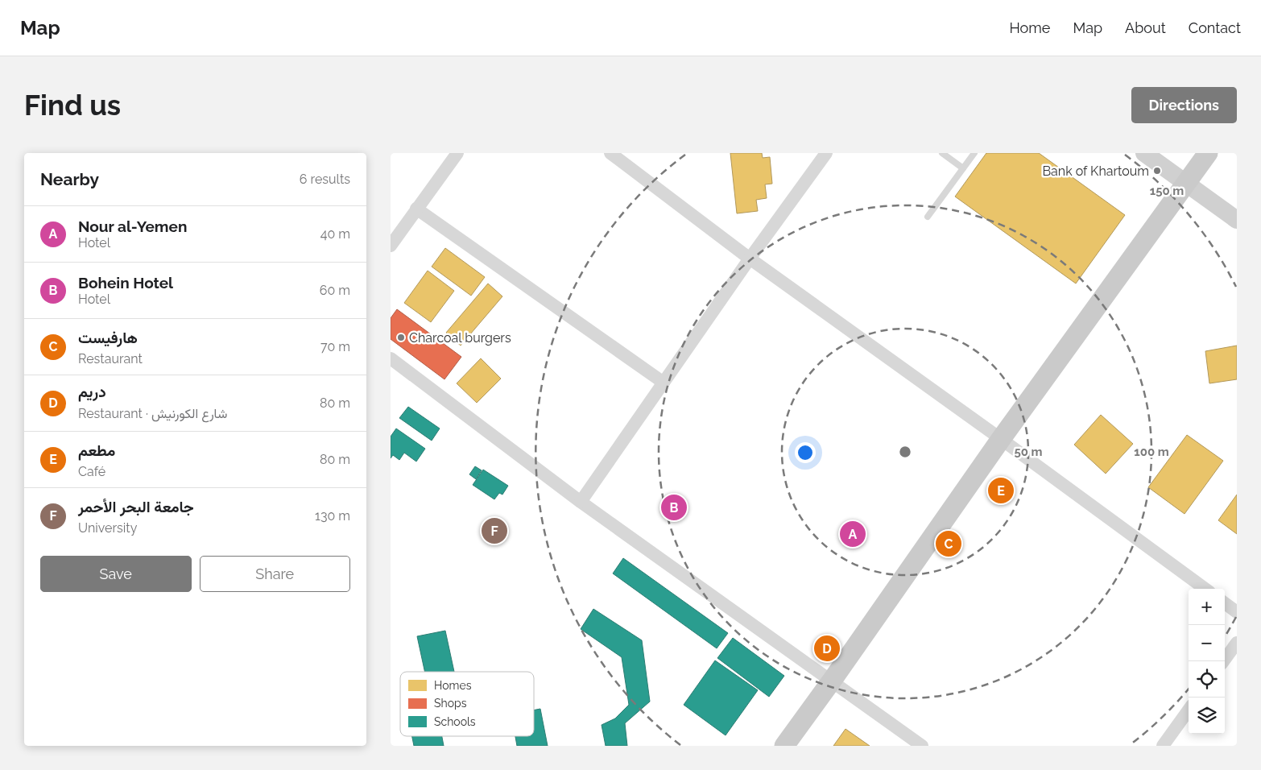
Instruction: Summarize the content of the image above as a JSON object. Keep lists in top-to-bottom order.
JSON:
{
  "places": ["Bank of Khartoum", "Charcoal burgers"],
  "legend": ["Homes", "Shops", "Schools"],
  "page": {
    "header": "Map",
    "nav": [
      "Home",
      "Map",
      "About",
      "Contact"
    ],
    "buttons": [
      "Directions",
      ["Save", "Share"]
    ],
    "title": "Find us",
    "heading": ["Nearby", "6 results"],
    "list": [
      {
        "mark": "A",
        "name": "Nour al-Yemen",
        "note": "Hotel",
        "value": "40 m"
      },
      {
        "mark": "B",
        "name": "Bohein Hotel",
        "note": "Hotel",
        "value": "60 m"
      },
      {
        "mark": "C",
        "name": "هارفيست",
        "note": "Restaurant",
        "value": "70 m"
      },
      {
        "mark": "D",
        "name": "دريم",
        "note": "Restaurant · شارع الكورنيش",
        "value": "80 m"
      },
      {
        "mark": "E",
        "name": "مطعم",
        "note": "Café",
        "value": "80 m"
      },
      {
        "mark": "F",
        "name": "جامعة البحر الأحمر",
        "note": "University",
        "value": "130 m"
      }
    ],
    "pins": [
      "E",
      "B",
      "F",
      "A",
      "C",
      "D"
    ],
    "map_buttons": ["+", "−"]
  },
  "rings": ["150 m", "50 m", "100 m"]
}
